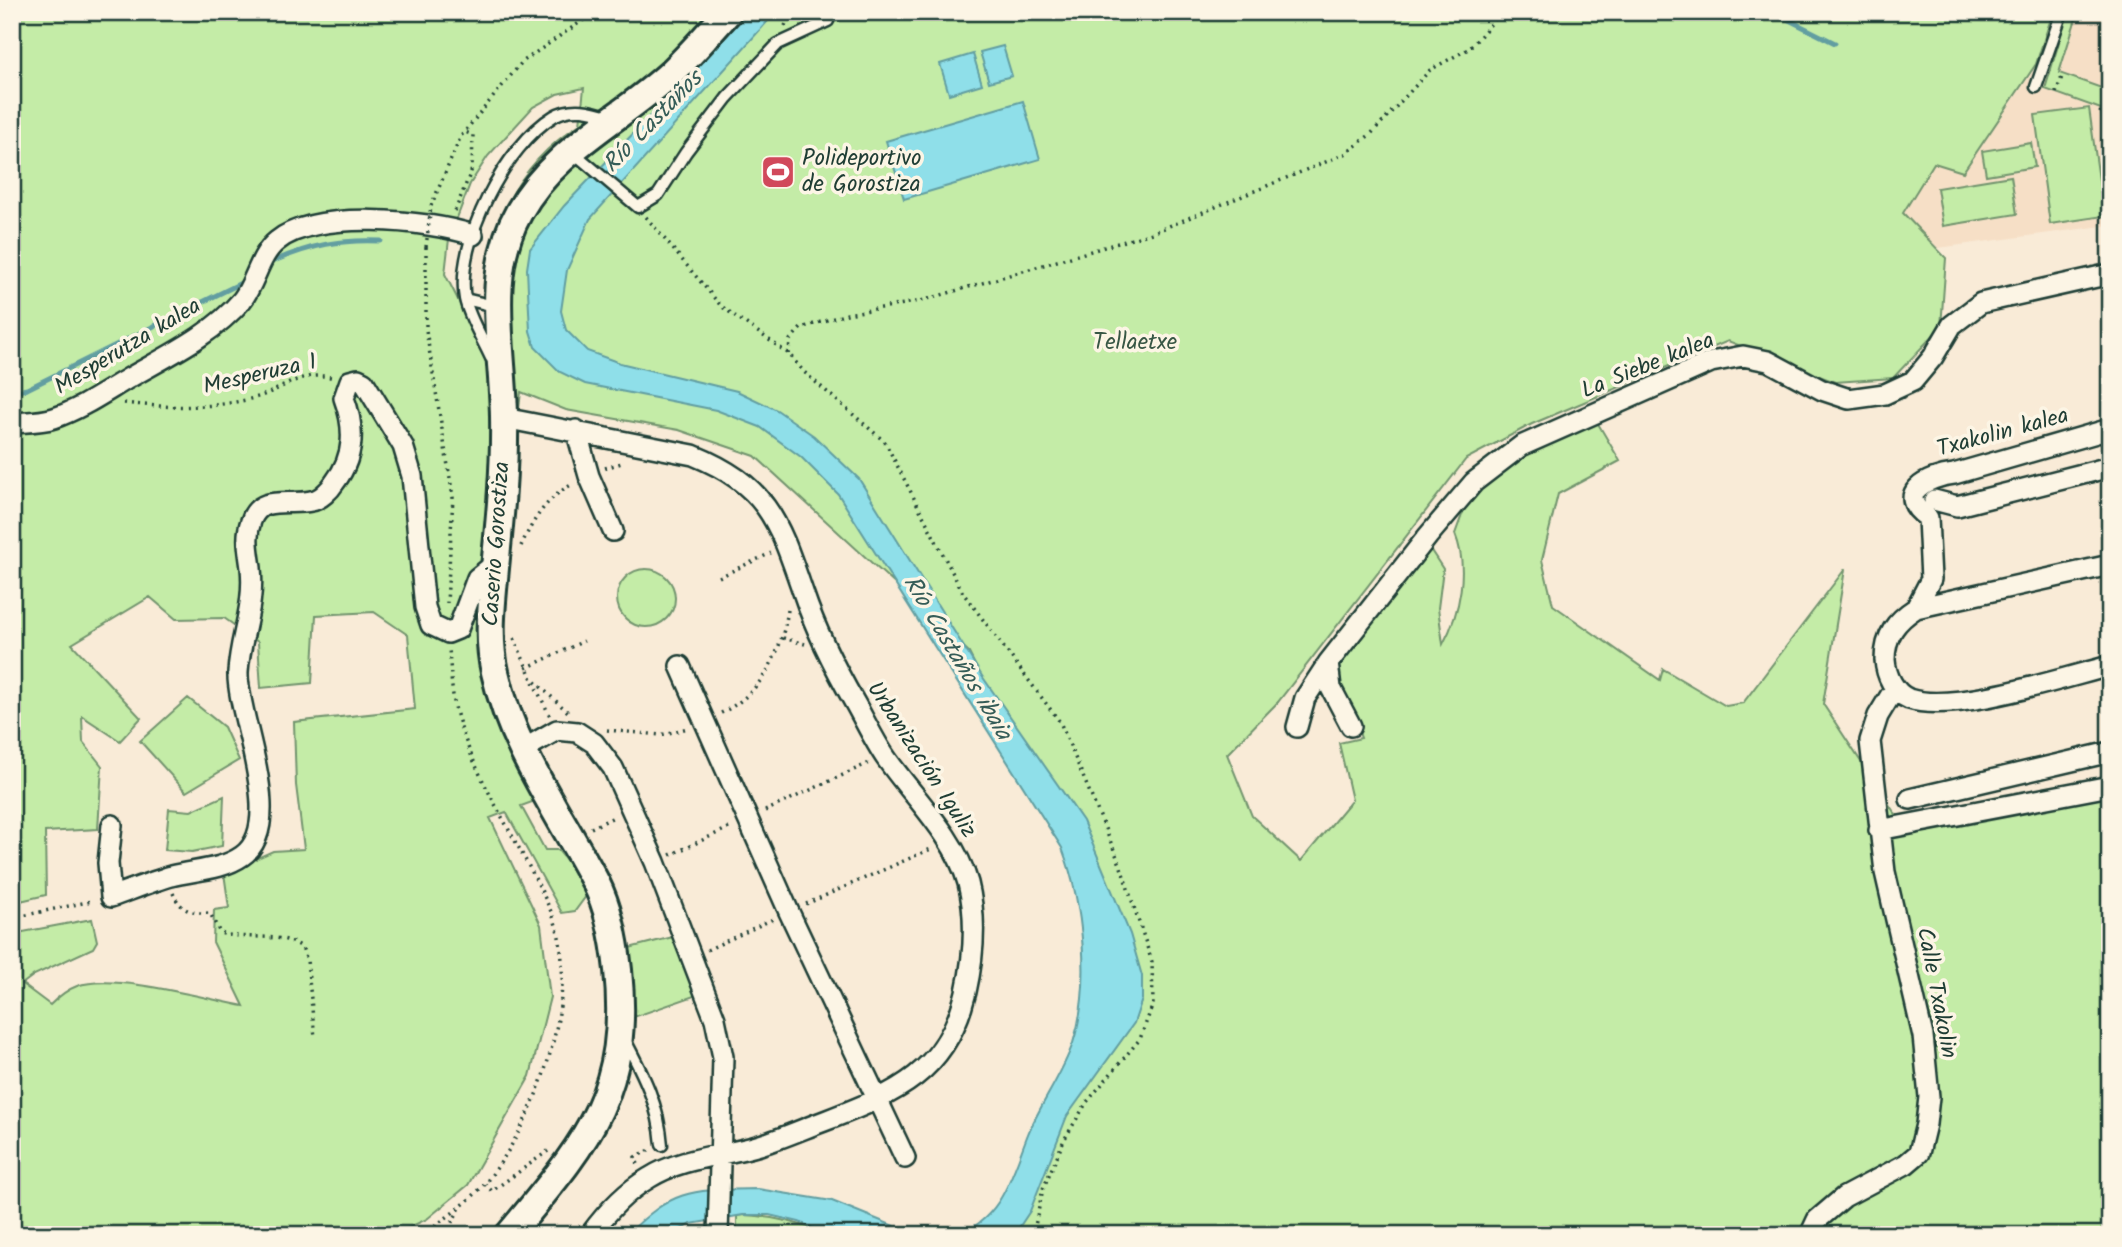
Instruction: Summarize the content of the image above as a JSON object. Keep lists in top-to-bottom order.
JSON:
{
  "streets": {
    "street": [
      "Mesperutza kalea",
      "La Siebe kalea",
      "Txakolin kalea",
      "Caserio Gorostiza",
      "Urbanización Iguliz",
      "Calle Txakolin"
    ],
    "path": ["Mesperuza 1"]
  },
  "crossings": [
    ["Mesperutza kalea", "Mesperuza 1"],
    ["Caserio Gorostiza", "Urbanización Iguliz"]
  ],
  "water": ["Río Castaños", "Río Castaños ibaia"],
  "parks": ["Tellaetxe"],
  "places": {
    "sports": ["Polideportivo de Gorostiza"]
  }
}
